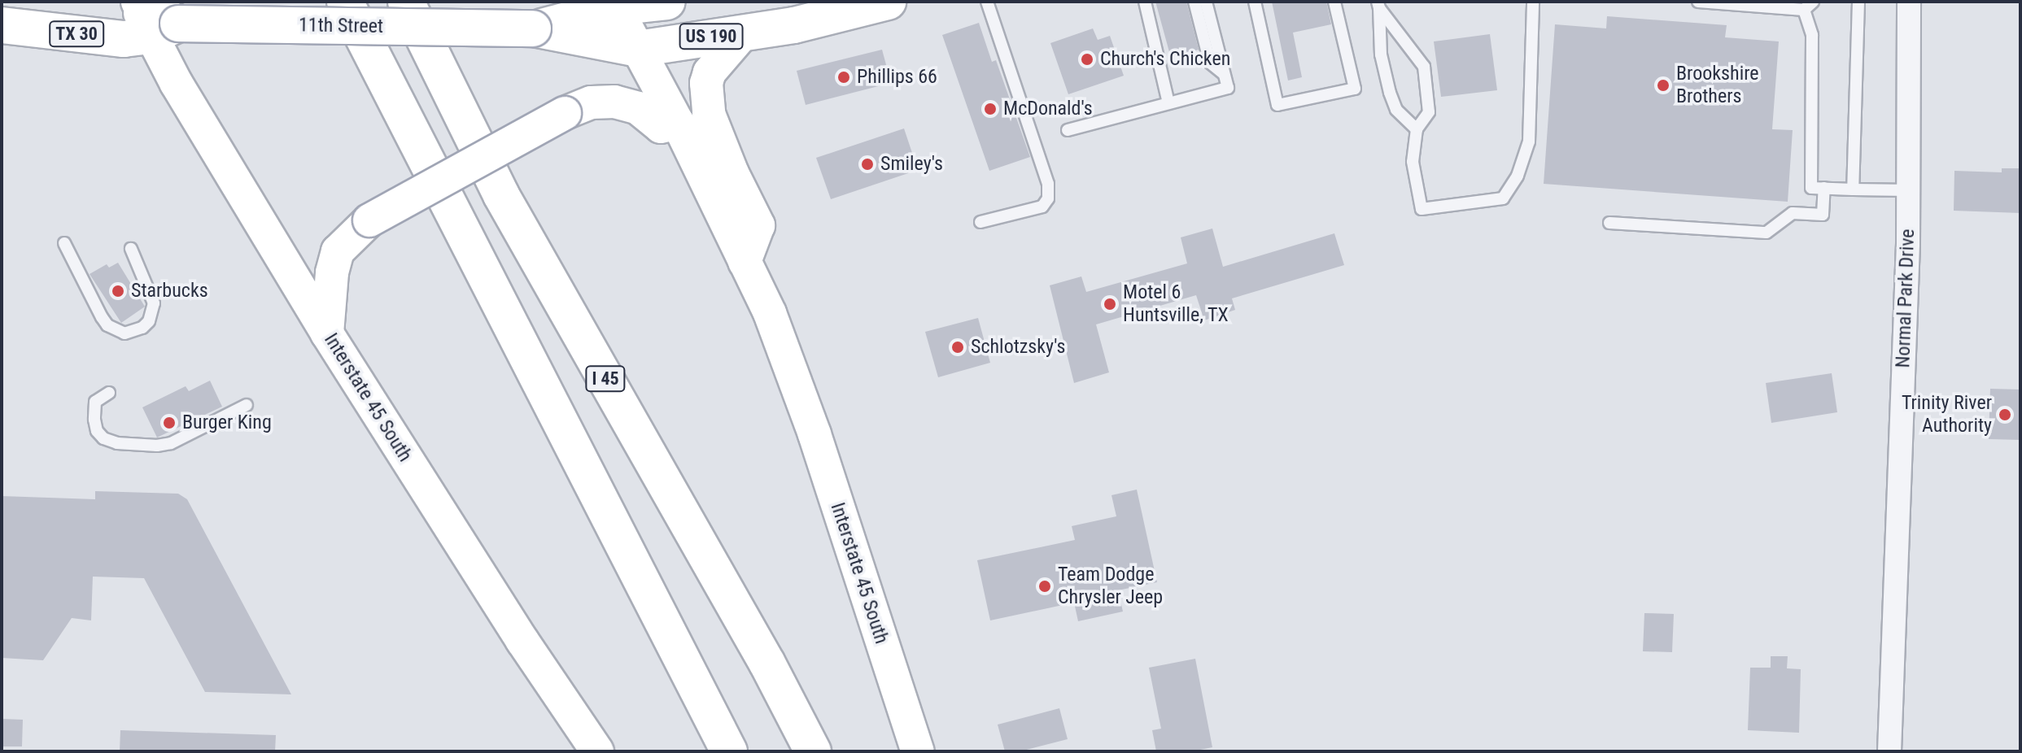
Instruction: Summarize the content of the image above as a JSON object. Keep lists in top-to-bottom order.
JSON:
{
  "streets": {
    "main road": [
      "11th Street",
      "TX 30",
      "US 190",
      "I 45",
      "Interstate 45 South"
    ],
    "street": ["Normal Park Drive"]
  },
  "crossings": [
    ["11th Street", "TX 30"],
    ["11th Street", "Interstate 45 South"],
    ["TX 30", "Interstate 45 South"]
  ],
  "places": [
    "Church's Chicken",
    "Phillips 66",
    "Brookshire Brothers",
    "McDonald's",
    "Smiley's",
    "Starbucks",
    "Motel 6 Huntsville, TX",
    "Schlotzsky's",
    "Trinity River Authority",
    "Burger King",
    "Team Dodge Chrysler Jeep"
  ]
}
